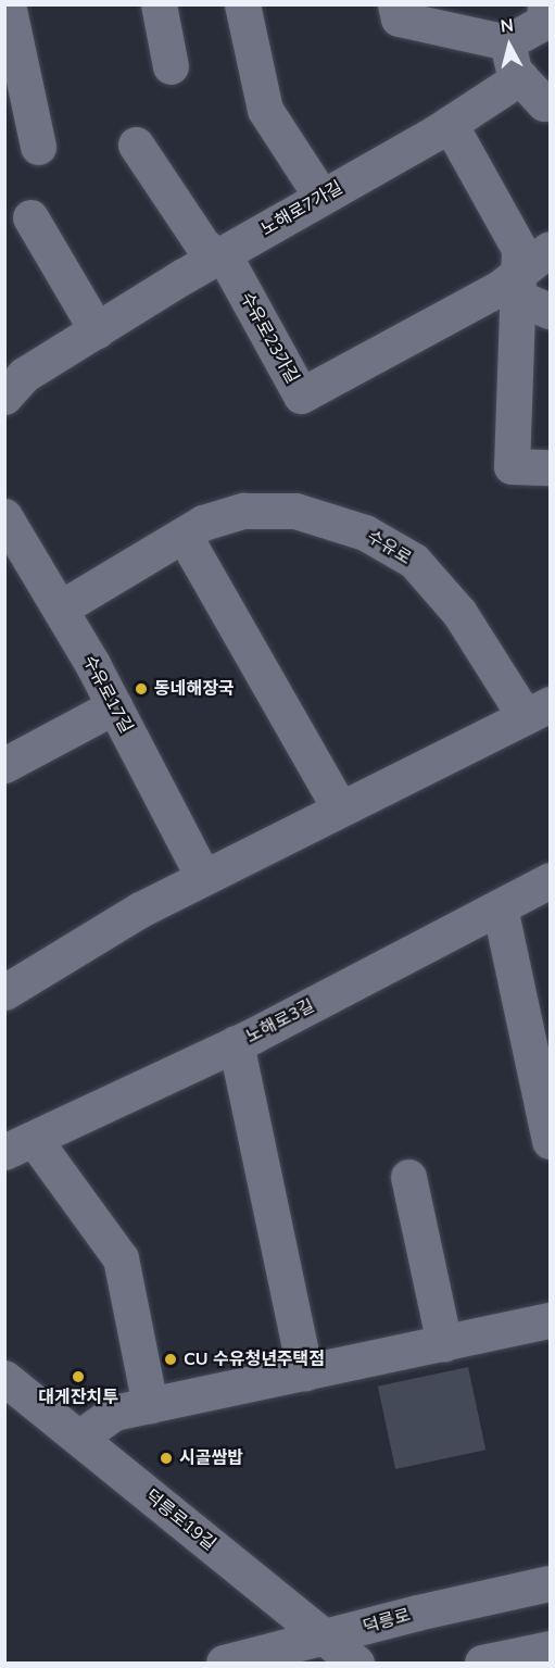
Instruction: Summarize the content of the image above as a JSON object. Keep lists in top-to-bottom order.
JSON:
{
  "streets": {
    "street": [
      "노해로7가길",
      "수유로23가길",
      "수유로",
      "수유로17길",
      "노해로3길",
      "덕릉로19길",
      "덕릉로"
    ]
  },
  "crossings": [
    ["노해로7가길", "수유로23가길"],
    ["수유로", "수유로17길"],
    ["덕릉로19길", "덕릉로"]
  ],
  "places": [
    "동네해장국",
    "CU 수유청년주택점",
    "대게잔치투",
    "시골쌈밥"
  ],
  "north": "top"
}
